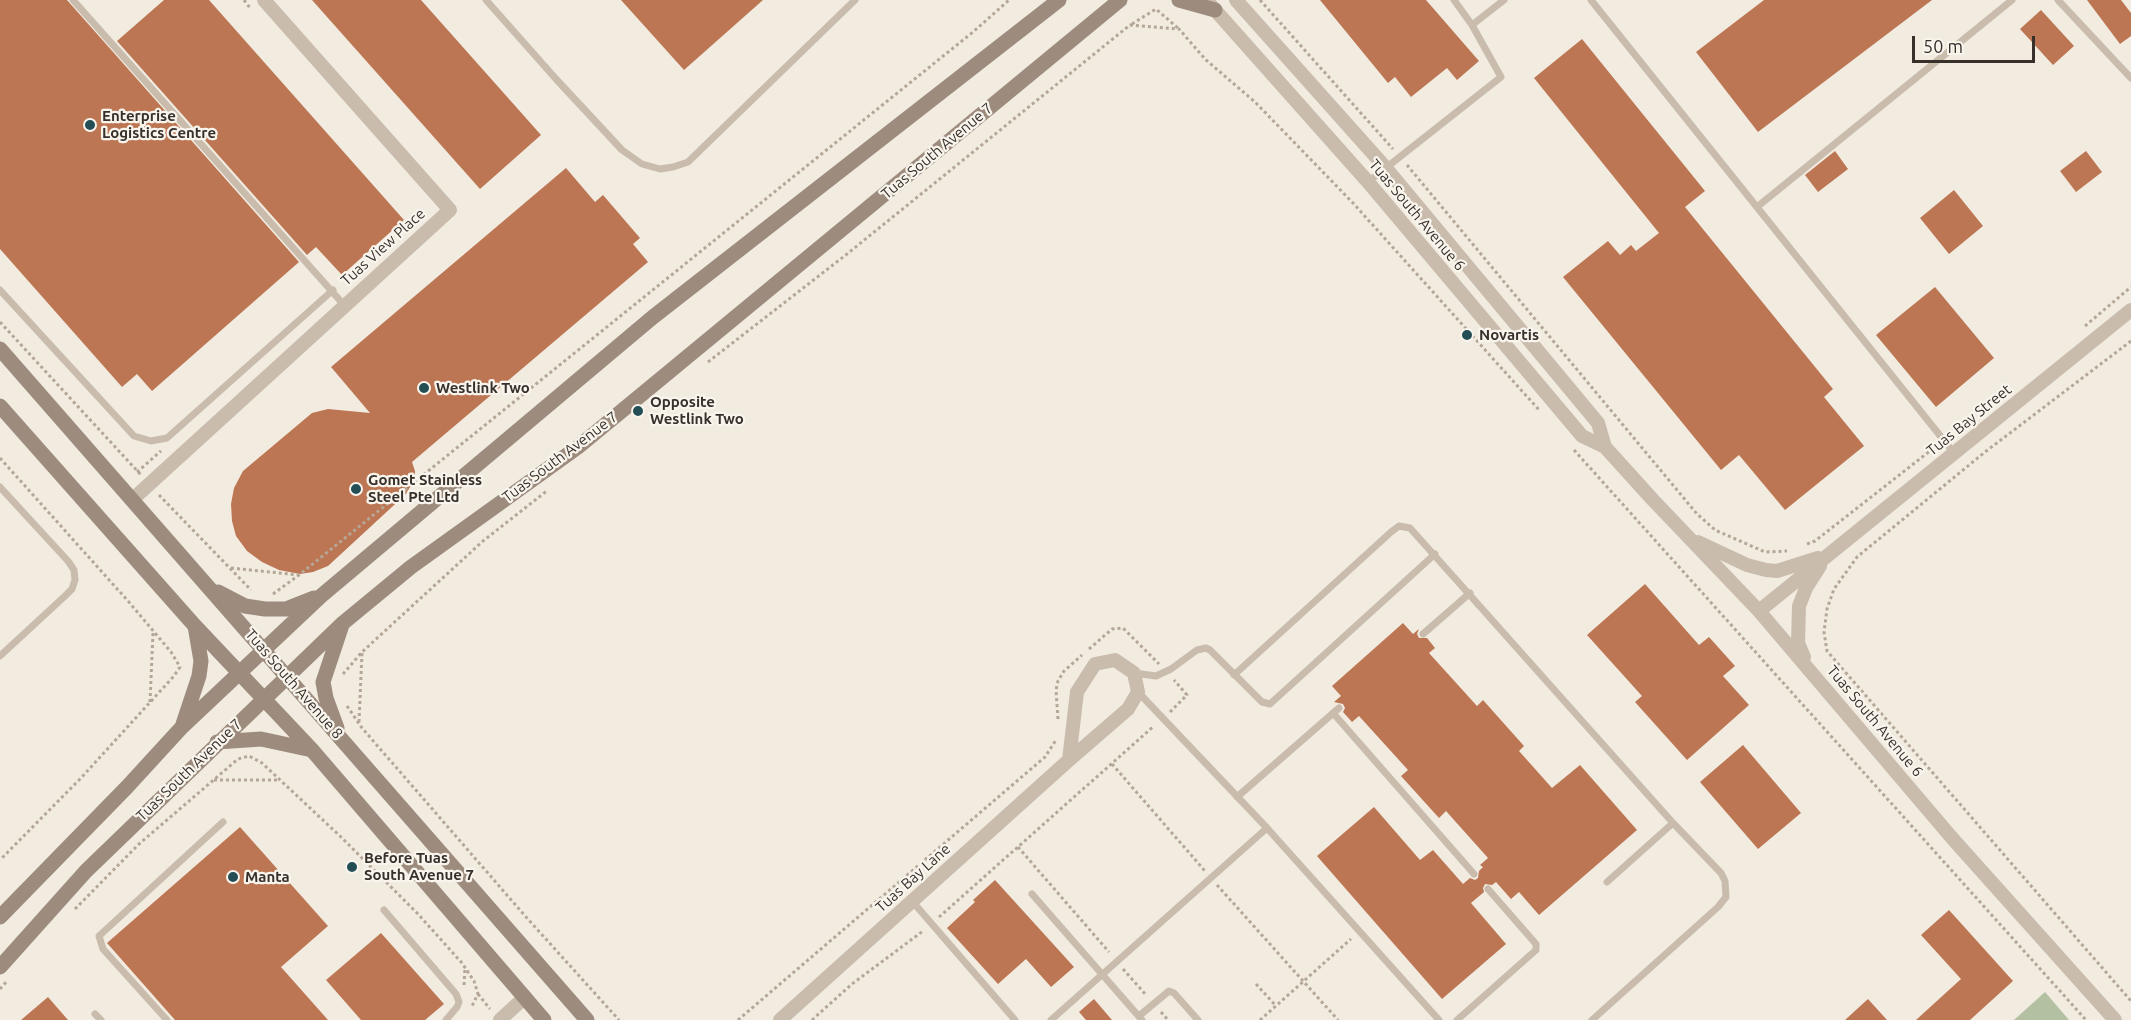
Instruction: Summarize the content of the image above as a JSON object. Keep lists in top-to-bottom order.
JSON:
{
  "streets": {
    "street": [
      "Tuas South Avenue 7",
      "Tuas South Avenue 6",
      "Tuas View Place",
      "Tuas Bay Street",
      "Tuas South Avenue 8",
      "Tuas Bay Lane"
    ]
  },
  "crossings": [
    ["Tuas South Avenue 7", "Tuas South Avenue 8"],
    ["Tuas South Avenue 6", "Tuas Bay Street"],
    ["Tuas View Place", "Tuas South Avenue 8"]
  ],
  "places": [
    "Enterprise Logistics Centre",
    "Novartis",
    "Westlink Two",
    "Opposite Westlink Two",
    "Gomet Stainless Steel Pte Ltd",
    "Before Tuas South Avenue 7",
    "Manta"
  ],
  "scale_bar": "50 m"
}
